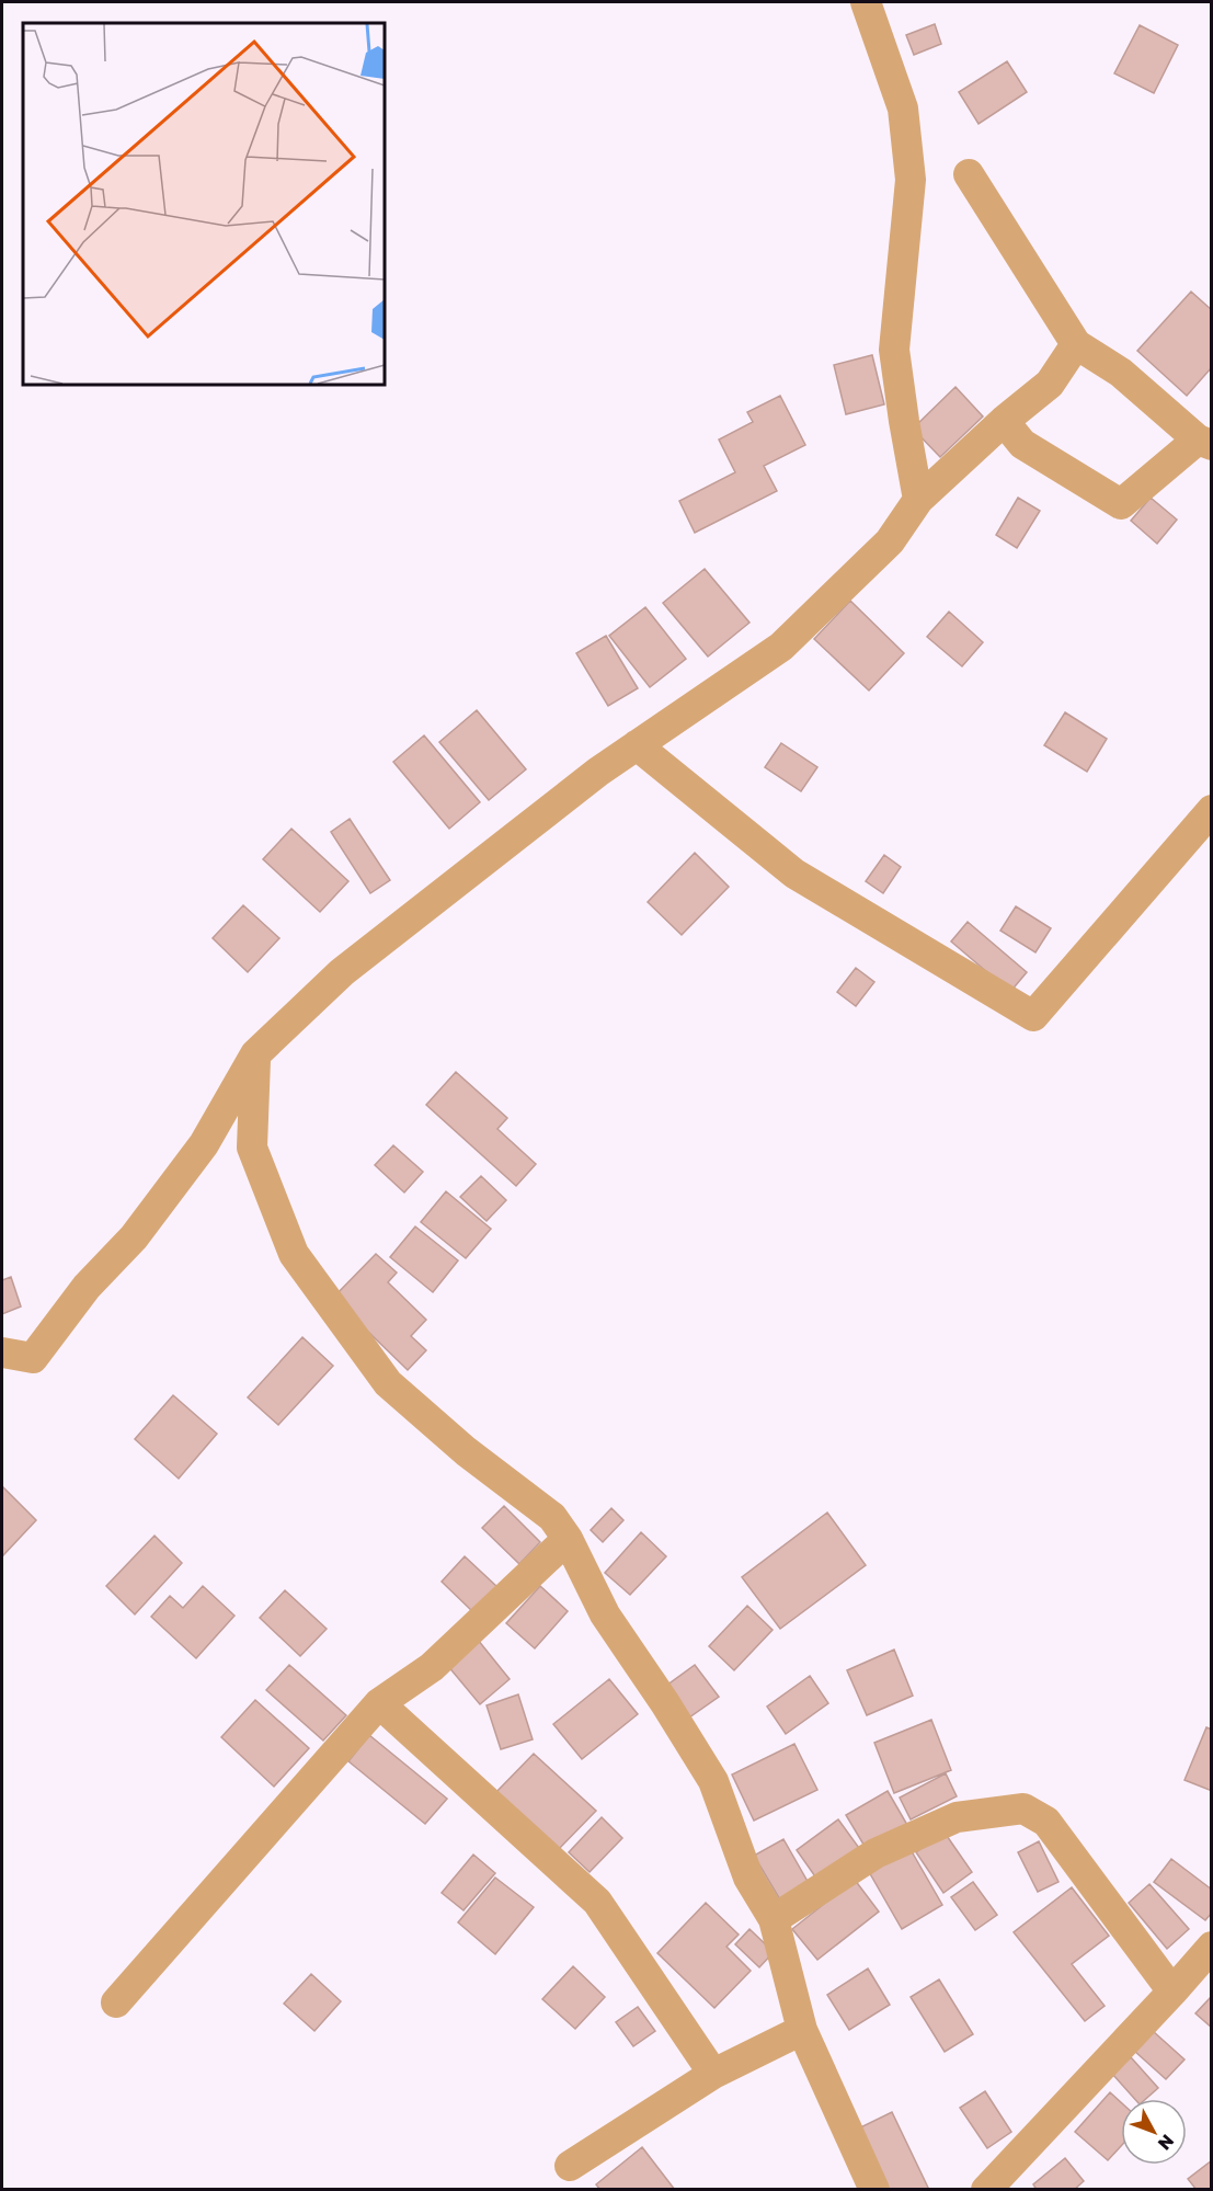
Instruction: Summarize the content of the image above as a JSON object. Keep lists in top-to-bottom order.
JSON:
{
  "north": "bottom right"
}
